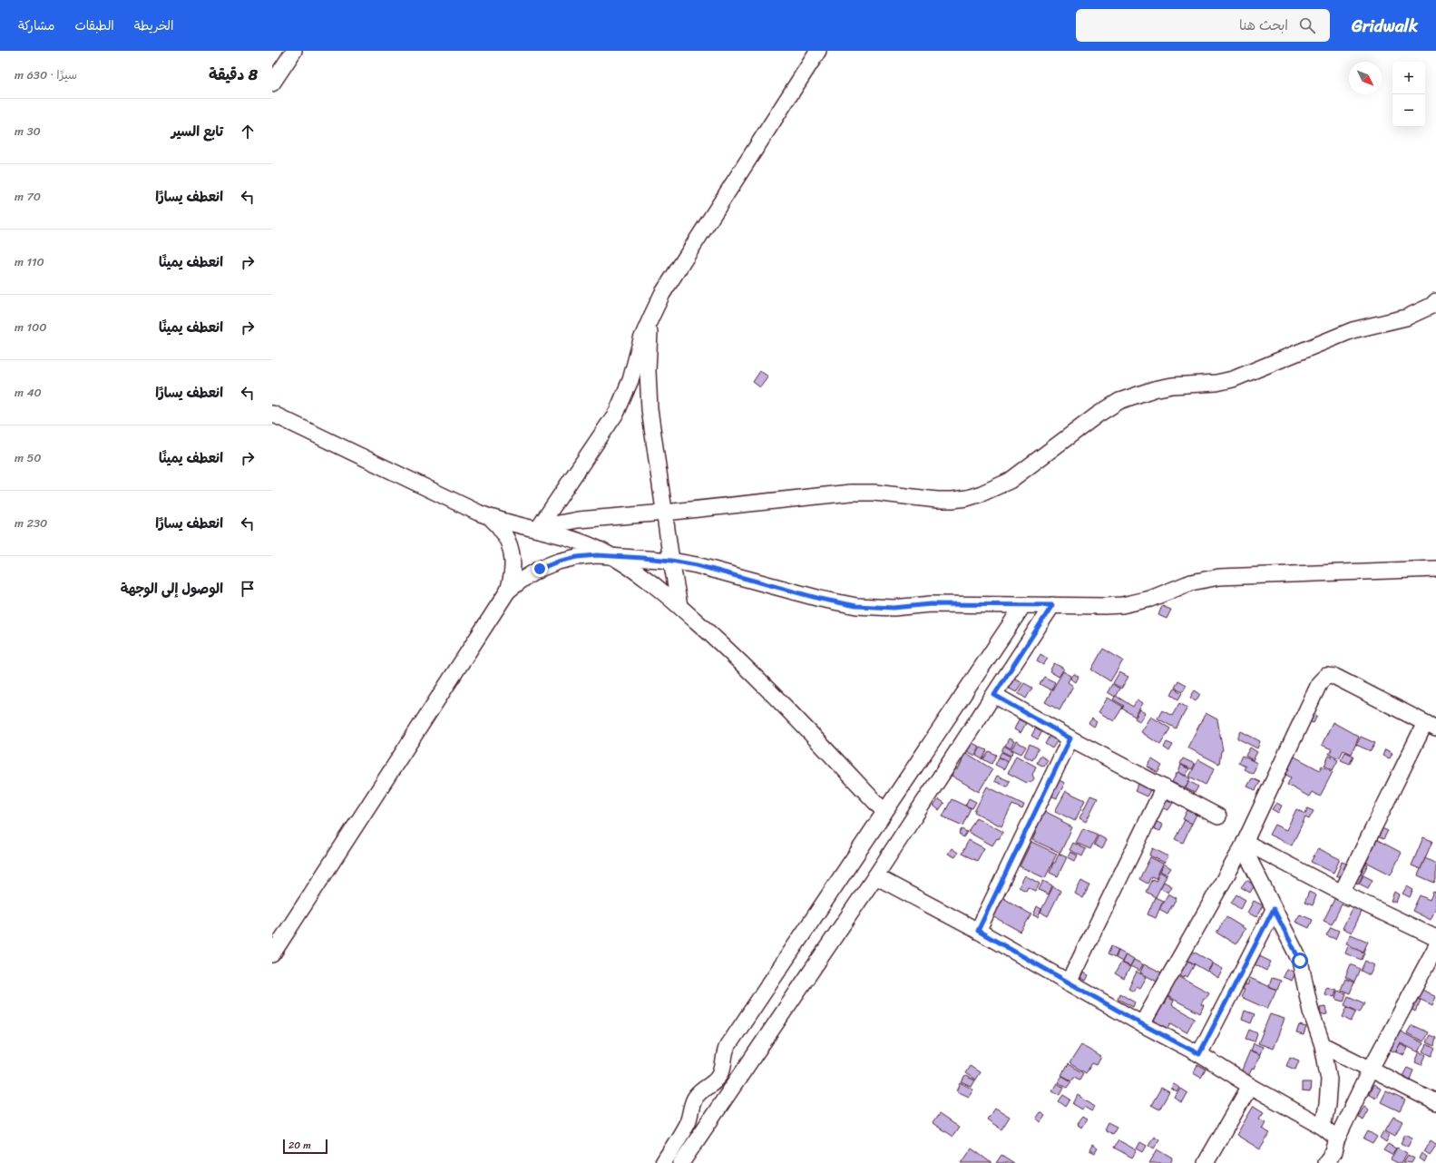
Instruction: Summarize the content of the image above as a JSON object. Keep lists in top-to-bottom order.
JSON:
{
  "scale_bar": "20 m",
  "north": "bottom right",
  "page": {
    "header": "Gridwalk",
    "search": "ابحث هنا",
    "nav": ["الخريطة", "الطبقات", "مشاركة"],
    "heading": ["8 دقيقة", "سيرًا · 630 m"],
    "map_buttons": ["+", "−"],
    "list": [
      ["تابع السير", "30 m"],
      ["انعطف يسارًا", "70 m"],
      ["انعطف يمينًا", "110 m"],
      ["انعطف يمينًا", "100 m"],
      ["انعطف يسارًا", "40 m"],
      ["انعطف يمينًا", "50 m"],
      ["انعطف يسارًا", "230 m"],
      "الوصول إلى الوجهة"
    ],
    "scale": "20 m"
  }
}
